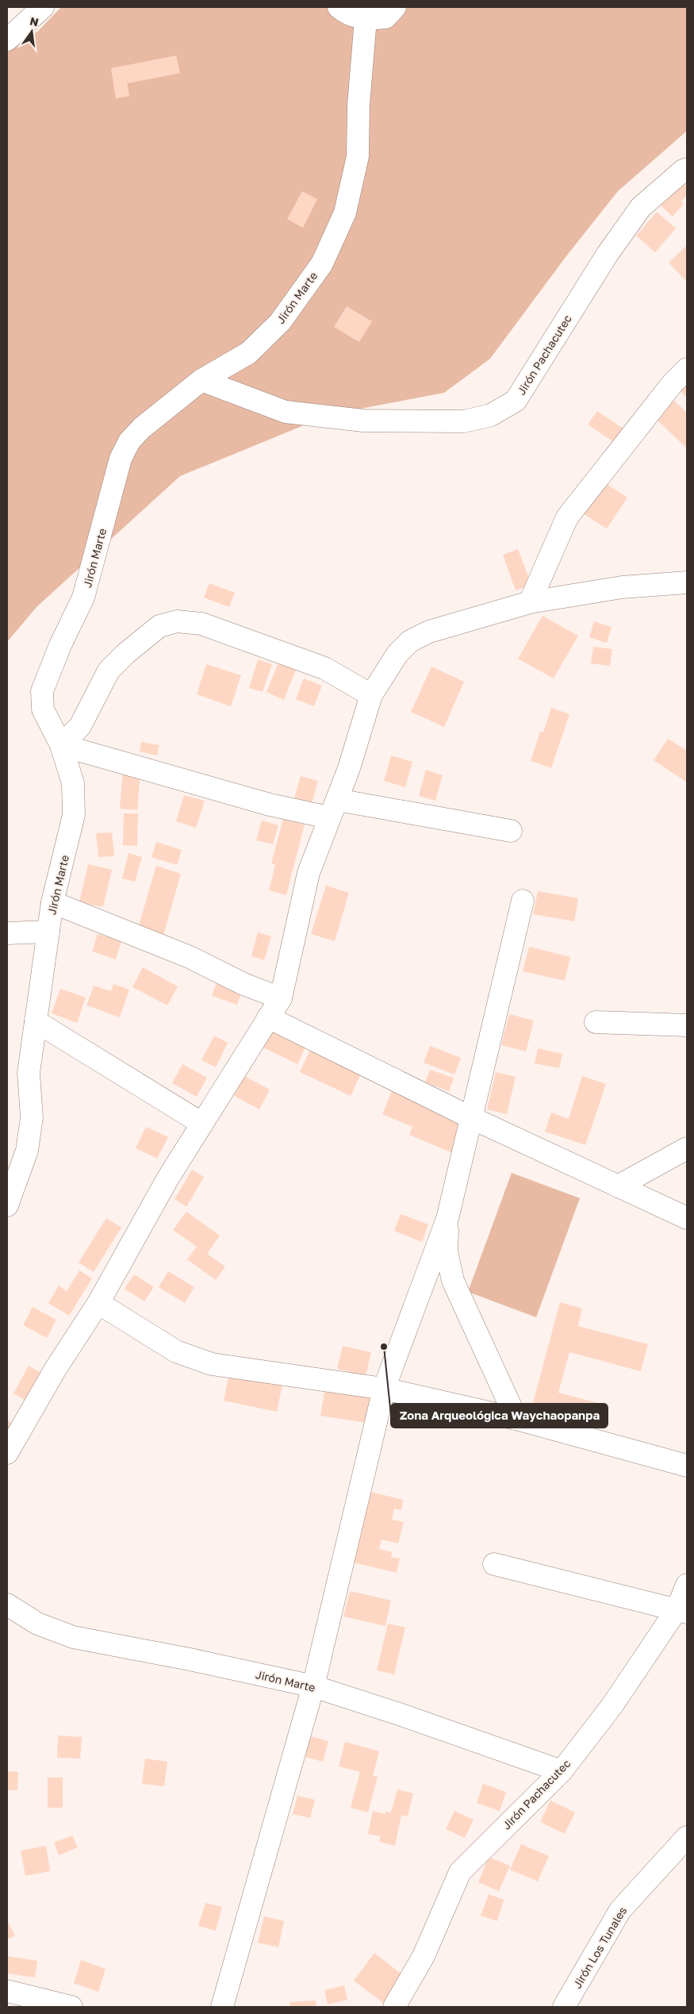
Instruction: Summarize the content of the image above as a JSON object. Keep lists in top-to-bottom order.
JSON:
{
  "streets": {
    "street": ["Jirón Marte", "Jirón Pachacutec", "Jirón Los Tunales"]
  },
  "crossings": [
    ["Jirón Marte", "Jirón Pachacutec"]
  ],
  "places": ["Zona Arqueológica Waychaopanpa"],
  "north": "top"
}
